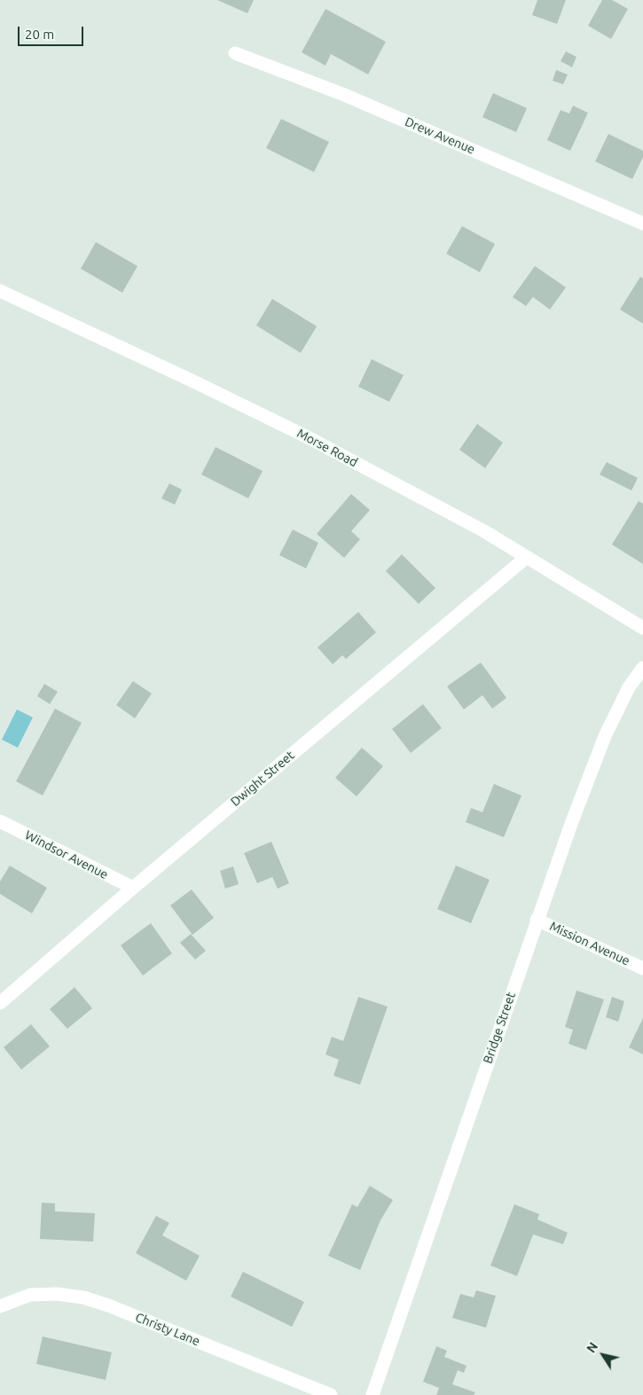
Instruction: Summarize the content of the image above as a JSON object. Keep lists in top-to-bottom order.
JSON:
{
  "streets": {
    "street": [
      "Drew Avenue",
      "Morse Road",
      "Dwight Street",
      "Windsor Avenue",
      "Mission Avenue",
      "Bridge Street",
      "Christy Lane"
    ]
  },
  "crossings": [
    ["Morse Road", "Dwight Street"],
    ["Dwight Street", "Windsor Avenue"],
    ["Mission Avenue", "Bridge Street"]
  ],
  "scale_bar": "20 m",
  "north": "top left"
}
